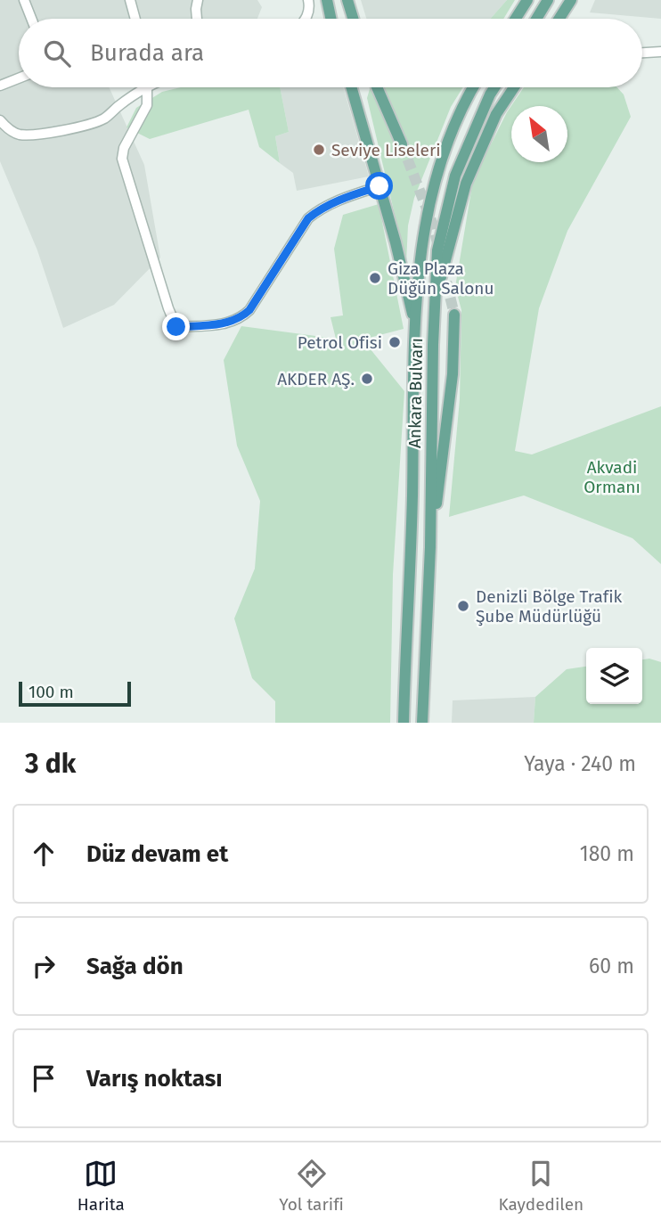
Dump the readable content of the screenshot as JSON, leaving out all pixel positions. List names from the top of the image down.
{
  "streets": {
    "main road": ["Ankara Bulvarı"]
  },
  "parks": ["Akvadi Ormanı"],
  "places": [
    "Seviye Liseleri",
    "Giza Plaza Düğün Salonu",
    "Petrol Ofisi",
    "AKDER AŞ.",
    "Denizli Bölge Trafik Şube Müdürlüğü"
  ],
  "scale_bar": "100 m",
  "north": "top left",
  "page": {
    "search": "Burada ara",
    "scale": "100 m",
    "heading": ["3 dk", "Yaya · 240 m"],
    "list": [
      ["Düz devam et", "180 m"],
      ["Sağa dön", "60 m"],
      "Varış noktası"
    ],
    "nav": ["Harita", "Yol tarifi", "Kaydedilen"]
  }
}
